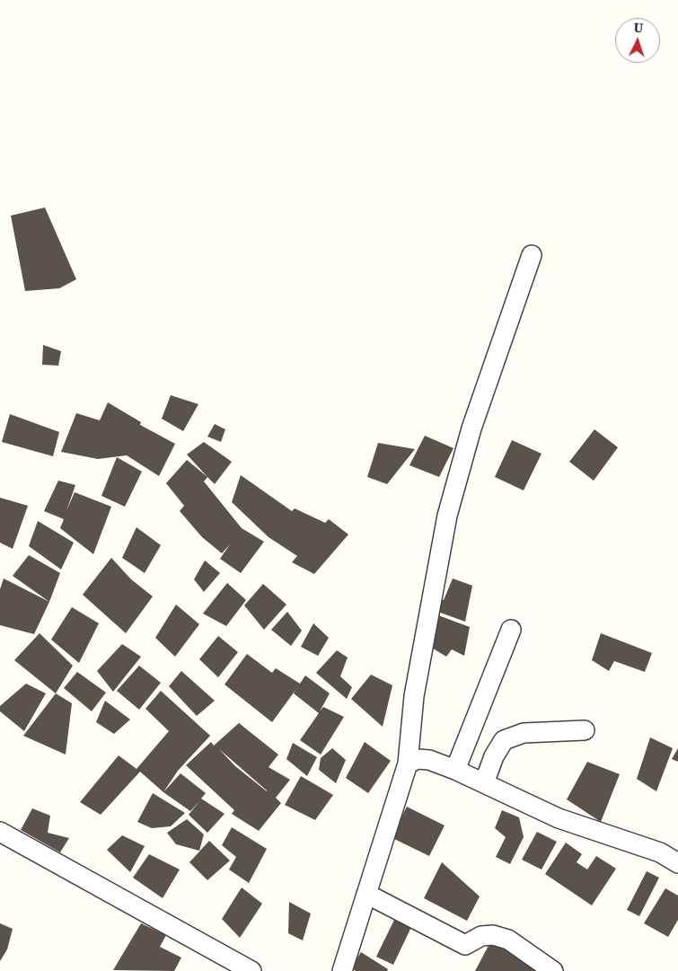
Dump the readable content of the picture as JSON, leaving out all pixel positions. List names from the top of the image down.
{
  "north": "top"
}
